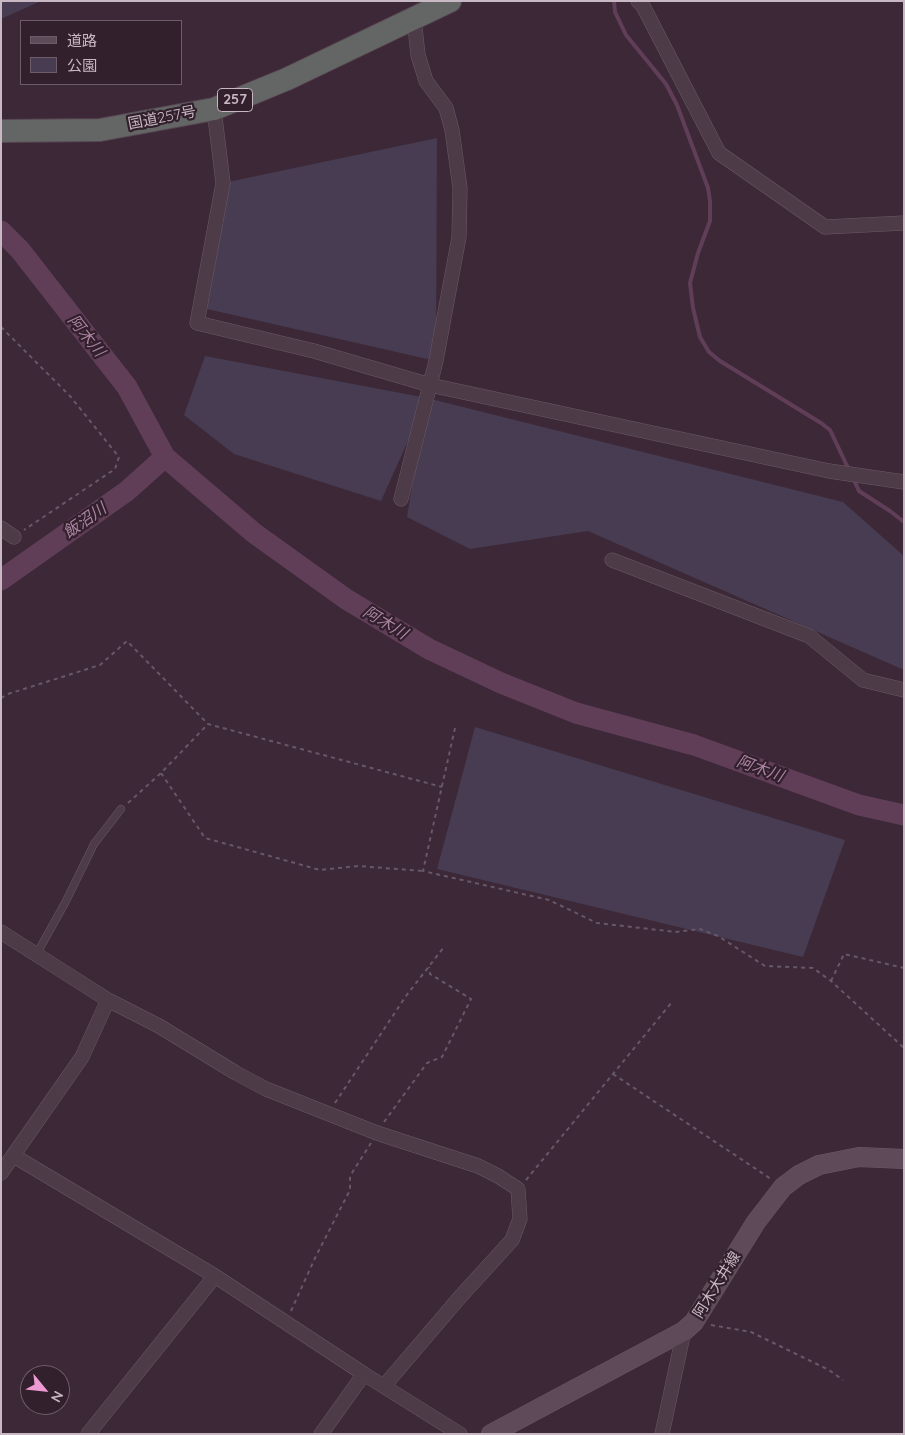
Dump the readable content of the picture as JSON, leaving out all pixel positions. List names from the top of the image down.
{
  "streets": {
    "highway": ["257", "国道257号"],
    "main road": ["阿木大井線"]
  },
  "water": ["阿木川", "飯沼川"],
  "legend": ["道路", "公園"],
  "north": "bottom right"
}
